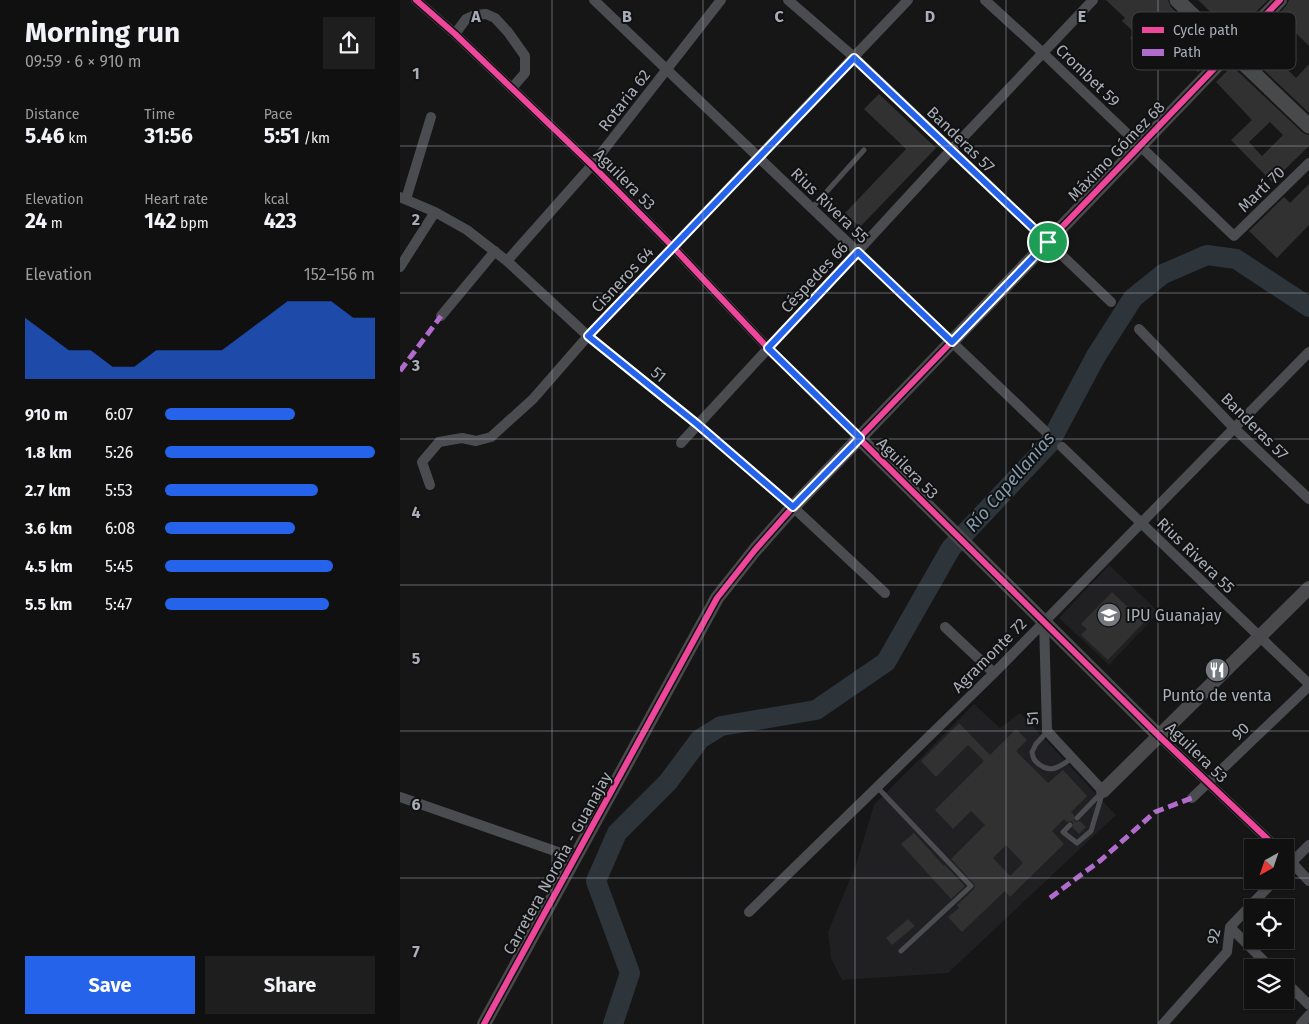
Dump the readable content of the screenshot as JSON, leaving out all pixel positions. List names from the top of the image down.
{
  "streets": {
    "street": [
      "Crombet 59",
      "Rotaria 62",
      "Banderas 57",
      "Máximo Gómez 68",
      "Aguilera 53",
      "Martí 70",
      "Rius Rivera 55",
      "Céspedes 66",
      "Cisneros 64",
      "51",
      "Agramonte 72",
      "90",
      "Carretera Noroña - Guanajay",
      "92"
    ]
  },
  "crossings": [
    ["Crombet 59", "Máximo Gómez 68"],
    ["Crombet 59", "Martí 70"],
    ["Crombet 59", "Céspedes 66"],
    ["Rotaria 62", "Aguilera 53"],
    ["Rotaria 62", "Rius Rivera 55"],
    ["Rotaria 62", "51"],
    ["Banderas 57", "Máximo Gómez 68"],
    ["Banderas 57", "Céspedes 66"],
    ["Banderas 57", "Cisneros 64"],
    ["Banderas 57", "Agramonte 72"],
    ["Máximo Gómez 68", "Aguilera 53"],
    ["Máximo Gómez 68", "Rius Rivera 55"],
    ["Máximo Gómez 68", "51"],
    ["Máximo Gómez 68", "Carretera Noroña - Guanajay"],
    ["Aguilera 53", "Céspedes 66"],
    ["Aguilera 53", "Cisneros 64"],
    ["Aguilera 53", "51"],
    ["Aguilera 53", "Agramonte 72"],
    ["Aguilera 53", "90"],
    ["Rius Rivera 55", "Céspedes 66"],
    ["Rius Rivera 55", "Cisneros 64"],
    ["Rius Rivera 55", "Agramonte 72"],
    ["Rius Rivera 55", "90"],
    ["Céspedes 66", "51"],
    ["Cisneros 64", "51"],
    ["51", "Agramonte 72"]
  ],
  "water": ["Río Capellanías"],
  "places": {
    "school or university": ["IPU Guanajay"],
    "restaurant": ["Punto de venta"]
  },
  "legend": ["Cycle path", "Path"],
  "north": "bottom left",
  "page": {
    "heading": ["Morning run", "09:59 · 6 × 910 m"],
    "stats": [
      ["Distance", "5.46 km"],
      ["Time", "31:56"],
      ["Pace", "5:51 /km"],
      ["Elevation", "24 m"],
      ["Heart rate", "142 bpm"],
      ["kcal", "423"]
    ],
    "chart": ["Elevation", "152–156 m"],
    "list": [
      {
        "name": "910 m",
        "note": "6:07"
      },
      {
        "name": "1.8 km",
        "note": "5:26"
      },
      {
        "name": "2.7 km",
        "note": "5:53"
      },
      {
        "name": "3.6 km",
        "note": "6:08"
      },
      {
        "name": "4.5 km",
        "note": "5:45"
      },
      {
        "name": "5.5 km",
        "note": "5:47"
      }
    ],
    "buttons": ["Save", "Share"]
  },
  "grid": {
    "columns": [
      "A",
      "B",
      "C",
      "D",
      "E"
    ],
    "rows": [
      "1",
      "2",
      "3",
      "4",
      "5",
      "6",
      "7"
    ]
  }
}
